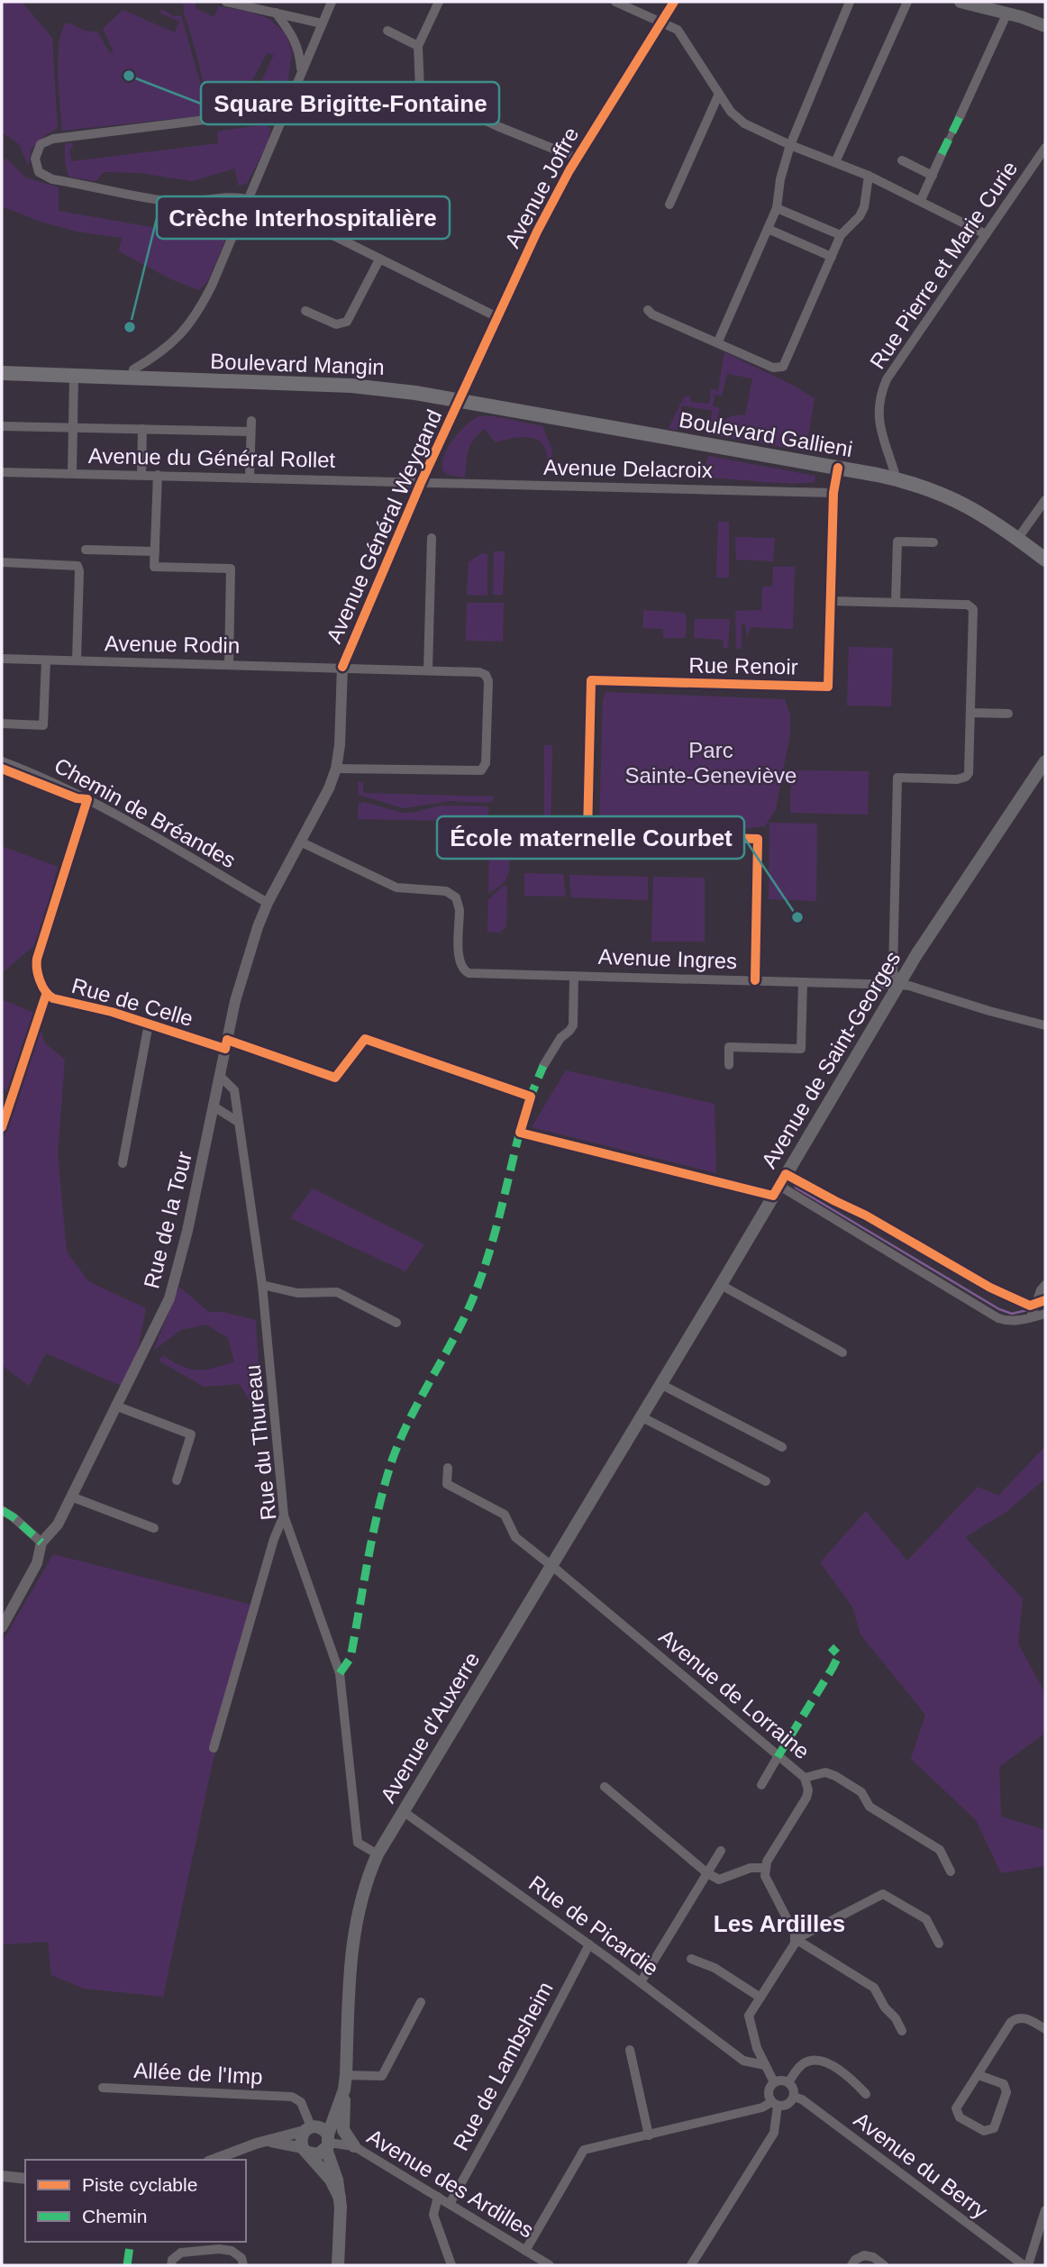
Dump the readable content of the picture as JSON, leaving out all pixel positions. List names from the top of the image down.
{
  "streets": {
    "main road": [
      "Boulevard Mangin",
      "Boulevard Gallieni",
      "Avenue de Saint-Georges",
      "Avenue d'Auxerre"
    ],
    "street": [
      "Avenue Joffre",
      "Rue Pierre et Marie Curie",
      "Avenue du Général Rollet",
      "Avenue Delacroix",
      "Avenue Général Weygand",
      "Avenue Rodin",
      "Rue Renoir",
      "Chemin de Bréandes",
      "Avenue Ingres",
      "Rue de Celle",
      "Rue de la Tour",
      "Rue du Thureau",
      "Avenue de Lorraine",
      "Rue de Picardie",
      "Rue de Lambsheim",
      "Allée de l'Imp",
      "Avenue du Berry",
      "Avenue des Ardilles"
    ]
  },
  "crossings": [
    ["Avenue Joffre", "Boulevard Mangin"],
    ["Avenue Joffre", "Boulevard Gallieni"],
    ["Avenue Joffre", "Avenue Général Weygand"],
    ["Rue Pierre et Marie Curie", "Boulevard Gallieni"],
    ["Boulevard Mangin", "Boulevard Gallieni"],
    ["Boulevard Mangin", "Avenue Général Weygand"],
    ["Boulevard Gallieni", "Avenue Général Weygand"],
    ["Boulevard Gallieni", "Rue Renoir"],
    ["Avenue du Général Rollet", "Avenue Delacroix"],
    ["Avenue du Général Rollet", "Avenue Général Weygand"],
    ["Avenue Delacroix", "Avenue Général Weygand"],
    ["Avenue Delacroix", "Rue Renoir"],
    ["Avenue Général Weygand", "Avenue Rodin"],
    ["Avenue Général Weygand", "Avenue Ingres"],
    ["Avenue Général Weygand", "Rue de la Tour"],
    ["Rue Renoir", "Avenue Ingres"],
    ["Chemin de Bréandes", "Rue de Celle"],
    ["Chemin de Bréandes", "Rue de la Tour"],
    ["Avenue Ingres", "Avenue de Saint-Georges"],
    ["Avenue Ingres", "Rue de la Tour"],
    ["Rue de Celle", "Rue de la Tour"],
    ["Avenue de Saint-Georges", "Avenue d'Auxerre"],
    ["Rue de la Tour", "Rue du Thureau"],
    ["Rue du Thureau", "Avenue d'Auxerre"],
    ["Avenue de Lorraine", "Avenue d'Auxerre"],
    ["Avenue d'Auxerre", "Rue de Picardie"],
    ["Avenue d'Auxerre", "Allée de l'Imp"],
    ["Avenue d'Auxerre", "Avenue des Ardilles"],
    ["Rue de Picardie", "Rue de Lambsheim"],
    ["Rue de Lambsheim", "Avenue des Ardilles"],
    ["Allée de l'Imp", "Avenue des Ardilles"]
  ],
  "districts": ["Les Ardilles"],
  "parks": ["Parc Sainte-Geneviève"],
  "places": ["Square Brigitte-Fontaine", "Crèche Interhospitalière", "École maternelle Courbet"],
  "legend": ["Piste cyclable", "Chemin"]
}
